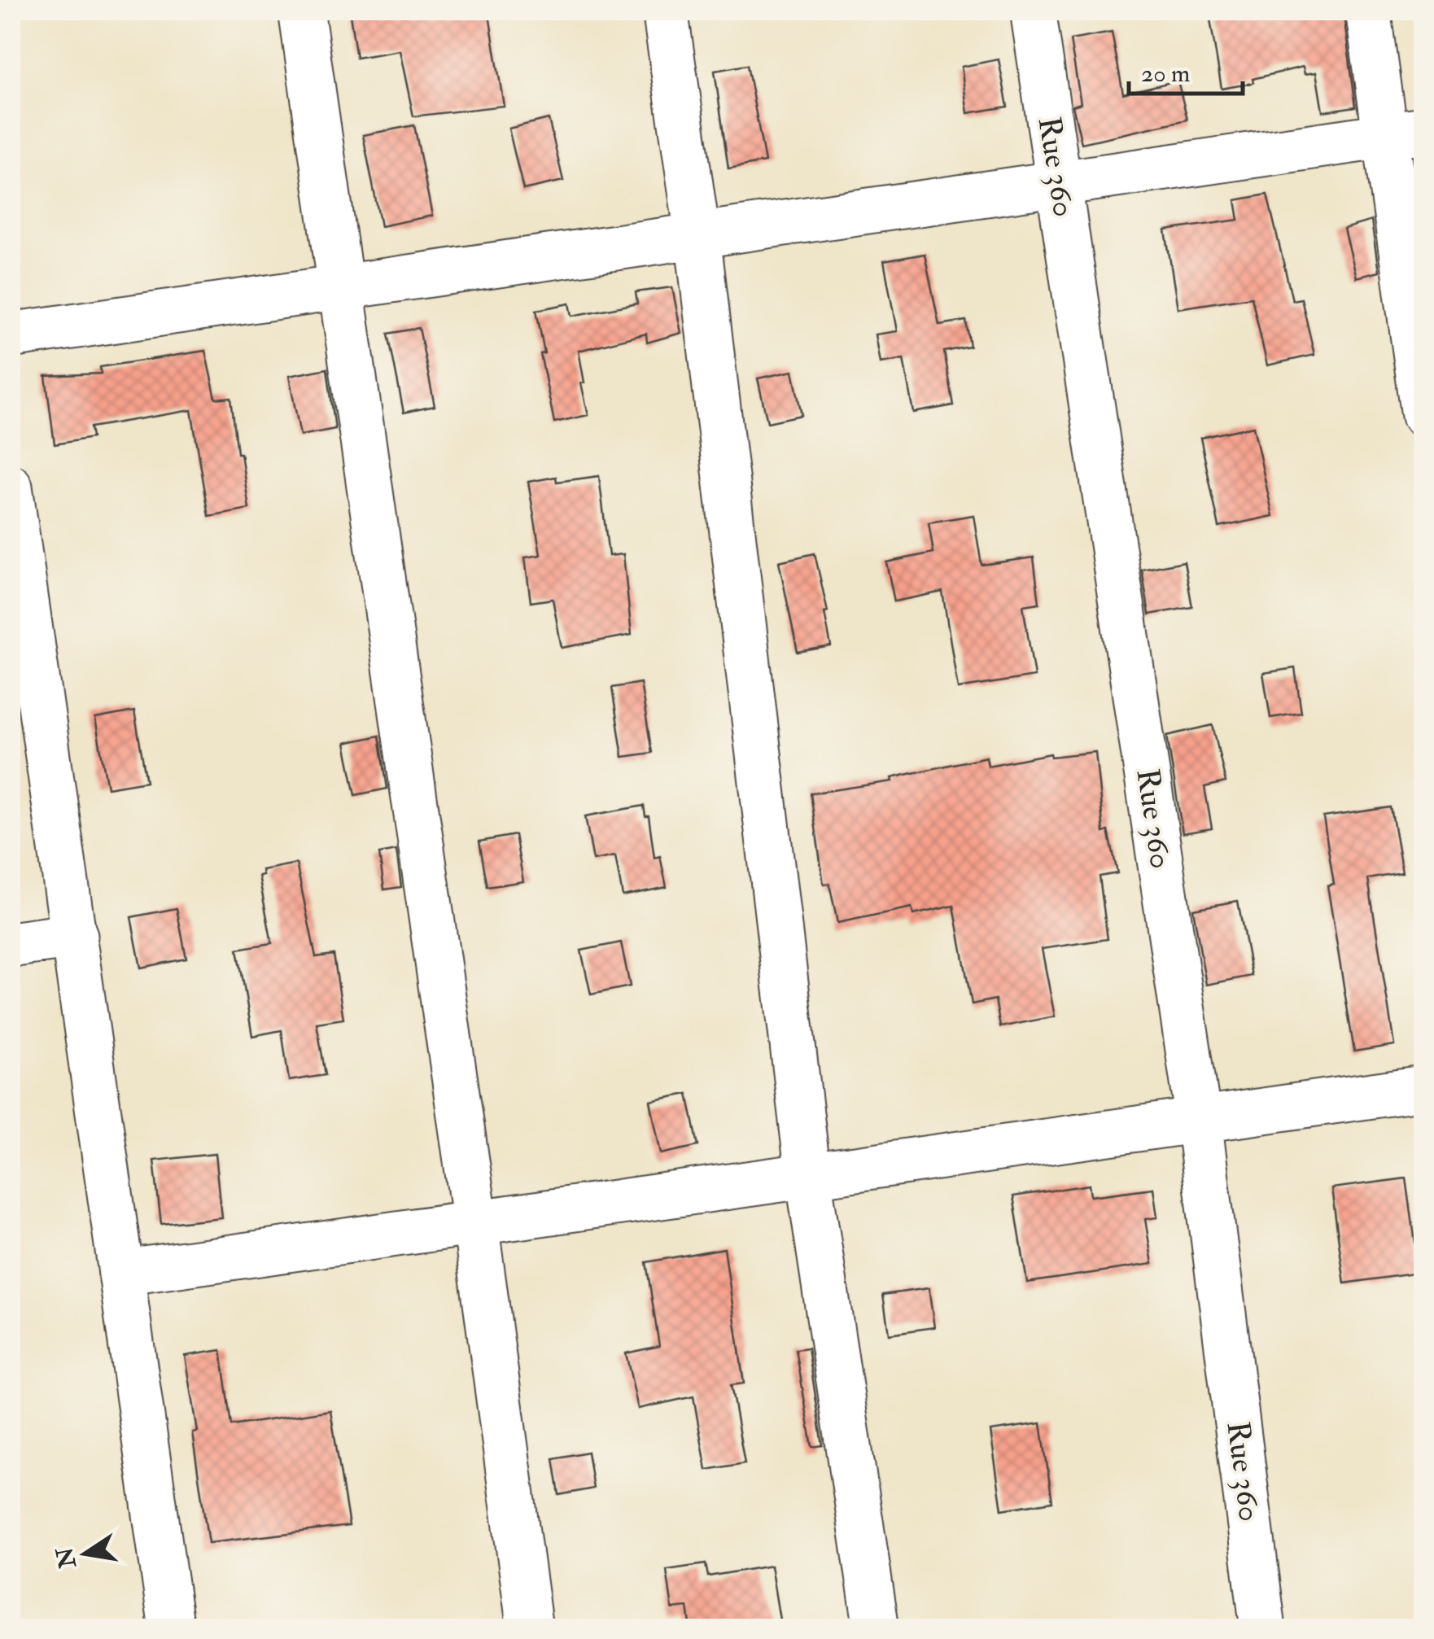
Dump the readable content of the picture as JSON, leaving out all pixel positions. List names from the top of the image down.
{
  "streets": {
    "street": ["Rue 360"]
  },
  "scale_bar": "20 m",
  "north": "left"
}
